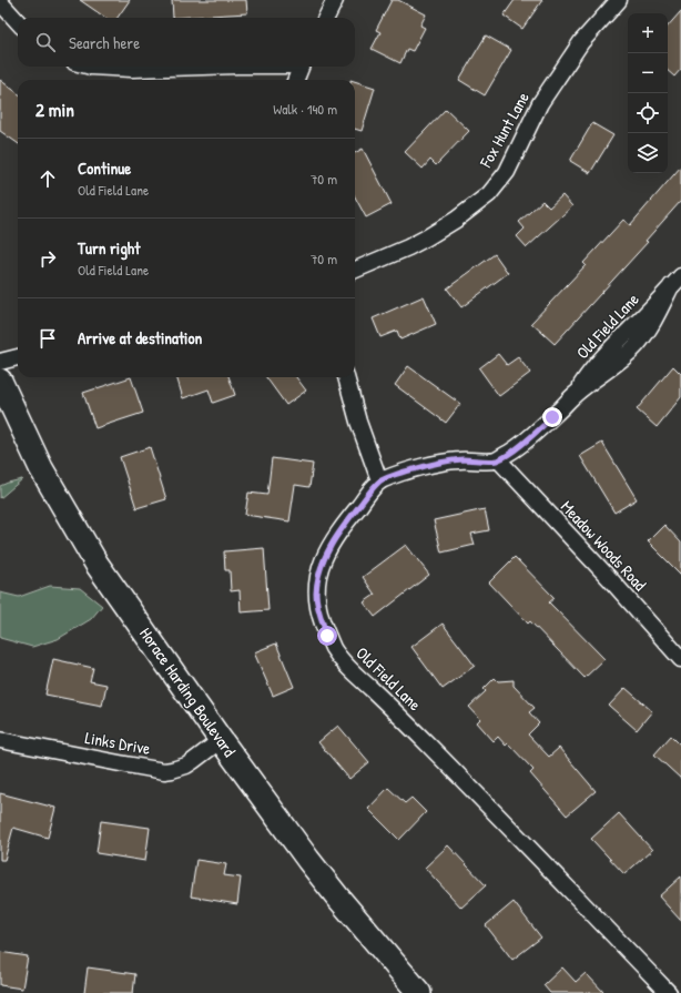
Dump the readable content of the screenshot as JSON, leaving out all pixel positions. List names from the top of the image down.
{
  "streets": {
    "street": [
      "Fox Hunt Lane",
      "Old Field Lane",
      "Meadow Woods Road",
      "Horace Harding Boulevard",
      "Links Drive"
    ]
  },
  "crossings": [
    ["Old Field Lane", "Meadow Woods Road"],
    ["Horace Harding Boulevard", "Links Drive"]
  ],
  "page": {
    "map_buttons": ["+", "−"],
    "search": "Search here",
    "heading": ["2 min", "Walk · 140 m"],
    "list": [
      ["Continue", "Old Field Lane", "70 m"],
      ["Turn right", "Old Field Lane", "70 m"],
      "Arrive at destination"
    ]
  }
}
